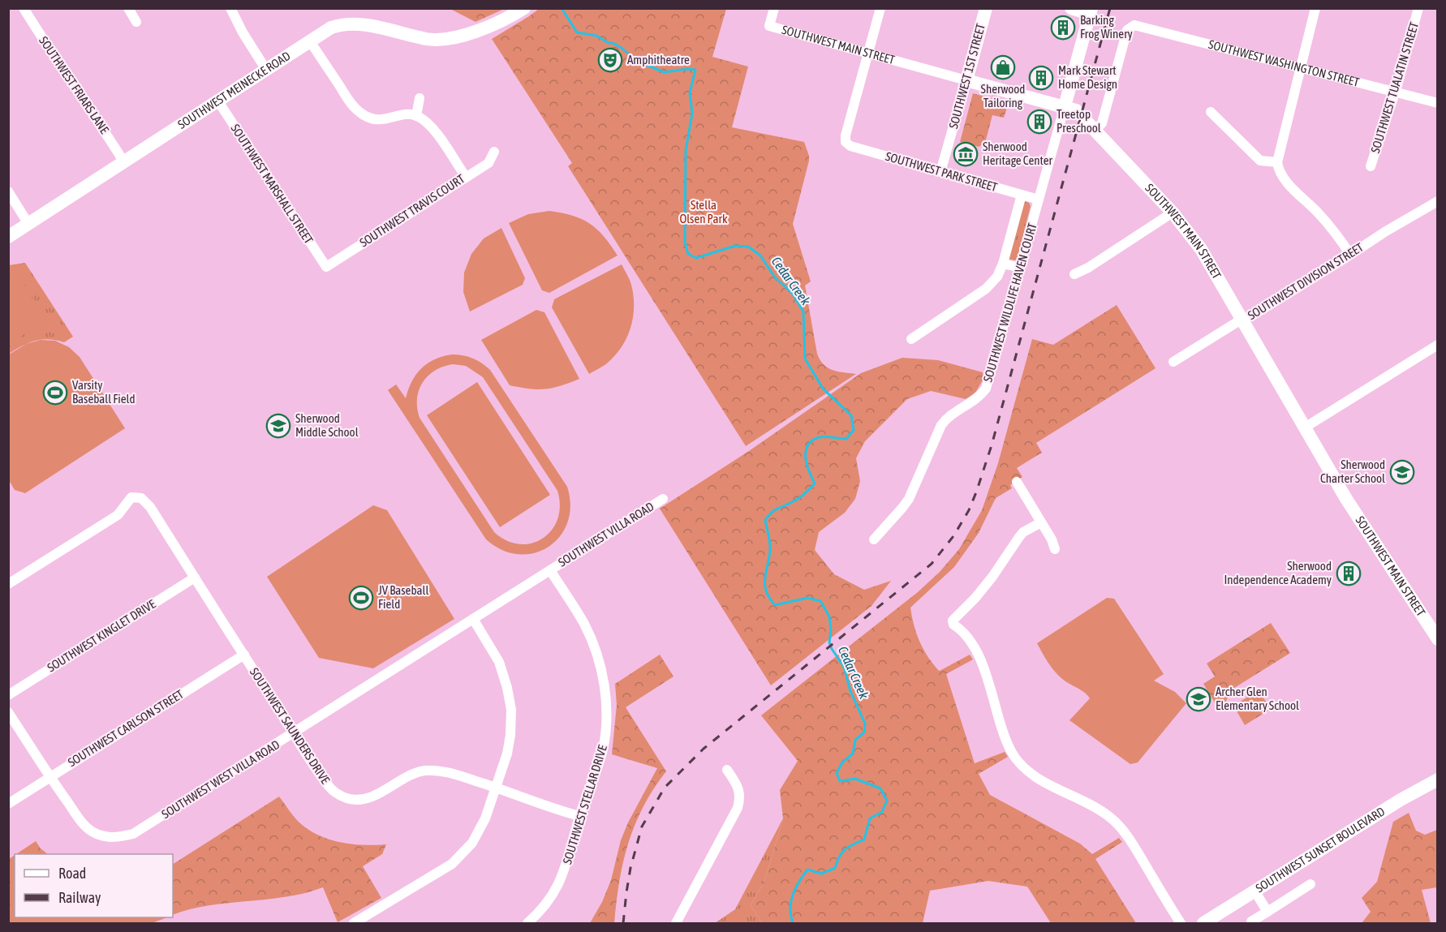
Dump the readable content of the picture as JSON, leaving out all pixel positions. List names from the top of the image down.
{
  "streets": {
    "street": [
      "SOUTHWEST MAIN STREET",
      "SOUTHWEST WASHINGTON STREET",
      "SOUTHWEST 1ST STREET",
      "SOUTHWEST FRIARS LANE",
      "SOUTHWEST TUALATIN STREET",
      "SOUTHWEST MEINECKE ROAD",
      "SOUTHWEST PARK STREET",
      "SOUTHWEST MARSHALL STREET",
      "SOUTHWEST TRAVIS COURT",
      "SOUTHWEST DIVISION STREET",
      "SOUTHWEST WILDLIFE HAVEN COURT",
      "SOUTHWEST VILLA ROAD",
      "SOUTHWEST KINGLET DRIVE",
      "SOUTHWEST SAUNDERS DRIVE",
      "SOUTHWEST CARLSON STREET",
      "SOUTHWEST WEST VILLA ROAD",
      "SOUTHWEST STELLAR DRIVE",
      "SOUTHWEST SUNSET BOULEVARD"
    ]
  },
  "crossings": [
    ["SOUTHWEST MAIN STREET", "SOUTHWEST WASHINGTON STREET"],
    ["SOUTHWEST MAIN STREET", "SOUTHWEST 1ST STREET"],
    ["SOUTHWEST MAIN STREET", "SOUTHWEST PARK STREET"],
    ["SOUTHWEST MAIN STREET", "SOUTHWEST DIVISION STREET"],
    ["SOUTHWEST MAIN STREET", "SOUTHWEST WILDLIFE HAVEN COURT"],
    ["SOUTHWEST WASHINGTON STREET", "SOUTHWEST TUALATIN STREET"],
    ["SOUTHWEST 1ST STREET", "SOUTHWEST PARK STREET"],
    ["SOUTHWEST FRIARS LANE", "SOUTHWEST MEINECKE ROAD"],
    ["SOUTHWEST MEINECKE ROAD", "SOUTHWEST MARSHALL STREET"],
    ["SOUTHWEST PARK STREET", "SOUTHWEST WILDLIFE HAVEN COURT"],
    ["SOUTHWEST MARSHALL STREET", "SOUTHWEST TRAVIS COURT"],
    ["SOUTHWEST VILLA ROAD", "SOUTHWEST WEST VILLA ROAD"],
    ["SOUTHWEST VILLA ROAD", "SOUTHWEST STELLAR DRIVE"],
    ["SOUTHWEST KINGLET DRIVE", "SOUTHWEST SAUNDERS DRIVE"],
    ["SOUTHWEST SAUNDERS DRIVE", "SOUTHWEST CARLSON STREET"],
    ["SOUTHWEST SAUNDERS DRIVE", "SOUTHWEST WEST VILLA ROAD"],
    ["SOUTHWEST SAUNDERS DRIVE", "SOUTHWEST STELLAR DRIVE"],
    ["SOUTHWEST CARLSON STREET", "SOUTHWEST WEST VILLA ROAD"],
    ["SOUTHWEST WEST VILLA ROAD", "SOUTHWEST STELLAR DRIVE"]
  ],
  "water": ["Cedar Creek"],
  "parks": ["Stella Olsen Park"],
  "places": {
    "building": [
      "Barking Frog Winery",
      "Mark Stewart Home Design",
      "Treetop Preschool",
      "Sherwood Independence Academy"
    ],
    "theatre": ["Amphitheatre"],
    "shop": ["Sherwood Tailoring"],
    "museum": ["Sherwood Heritage Center"],
    "sports": ["Varsity Baseball Field", "JV Baseball Field"],
    "school or university": ["Sherwood Middle School", "Sherwood Charter School", "Archer Glen Elementary School"]
  },
  "legend": ["Road", "Railway"]
}
